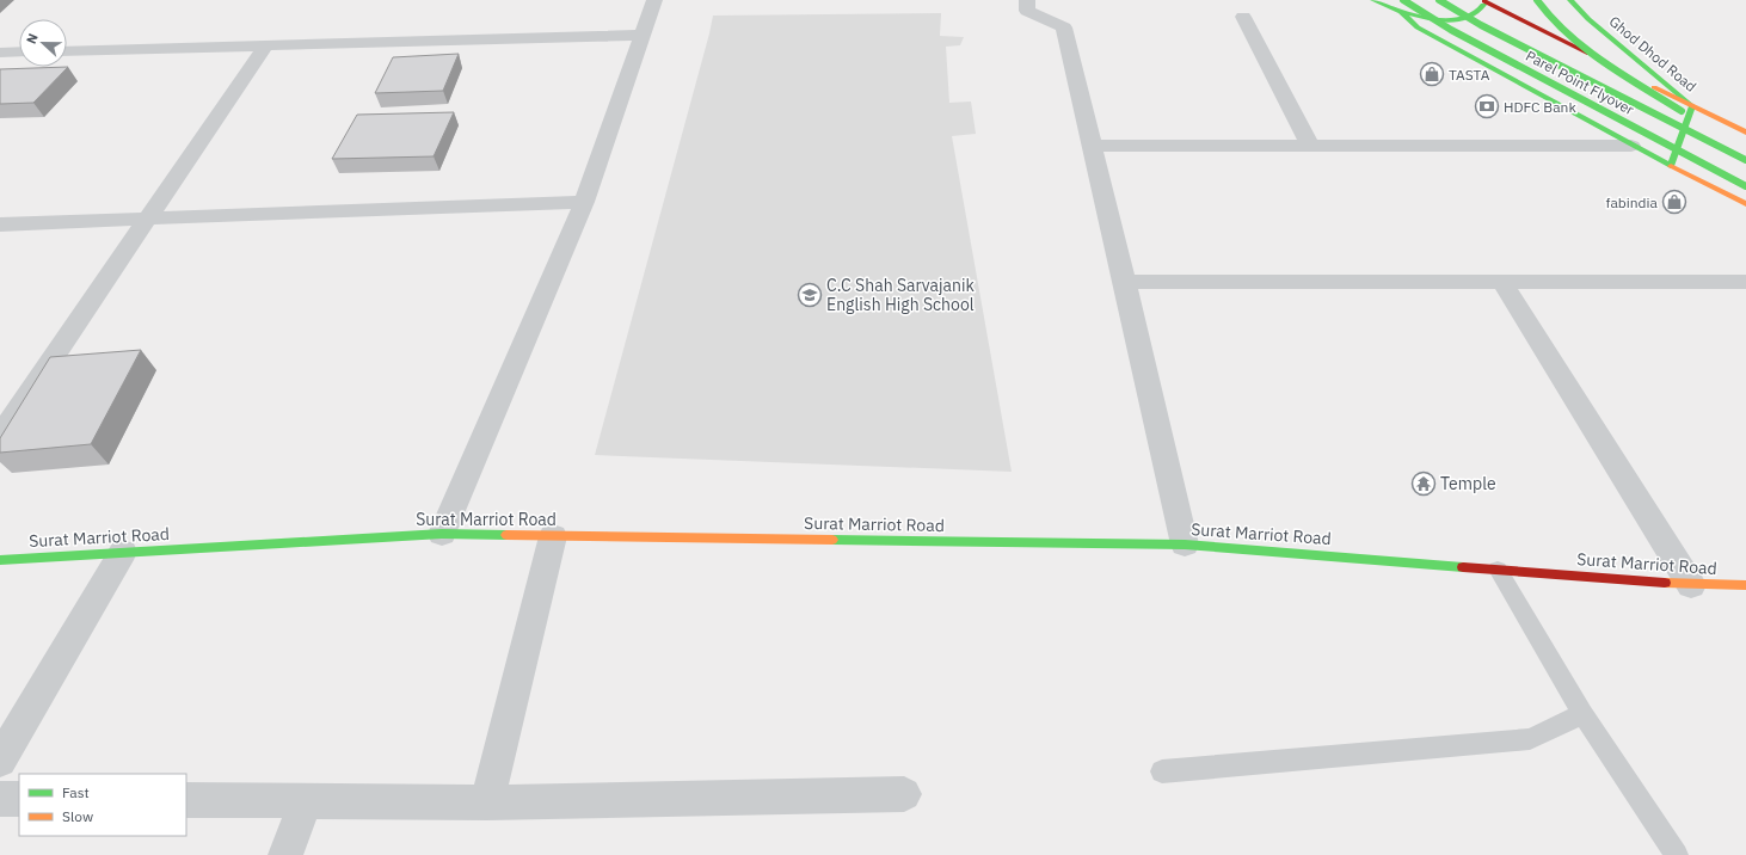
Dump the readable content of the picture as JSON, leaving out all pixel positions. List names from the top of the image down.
{
  "streets": {
    "main road": ["Ghod Dhod Road", "Parel Point Flyover", "Surat Marriot Road"]
  },
  "places": {
    "shop": ["TASTA", "fabindia"],
    "bank": ["HDFC Bank"],
    "school or university": ["C.C Shah Sarvajanik English High School"],
    "temple": ["Temple"]
  },
  "legend": ["Fast", "Slow"],
  "north": "left"
}
